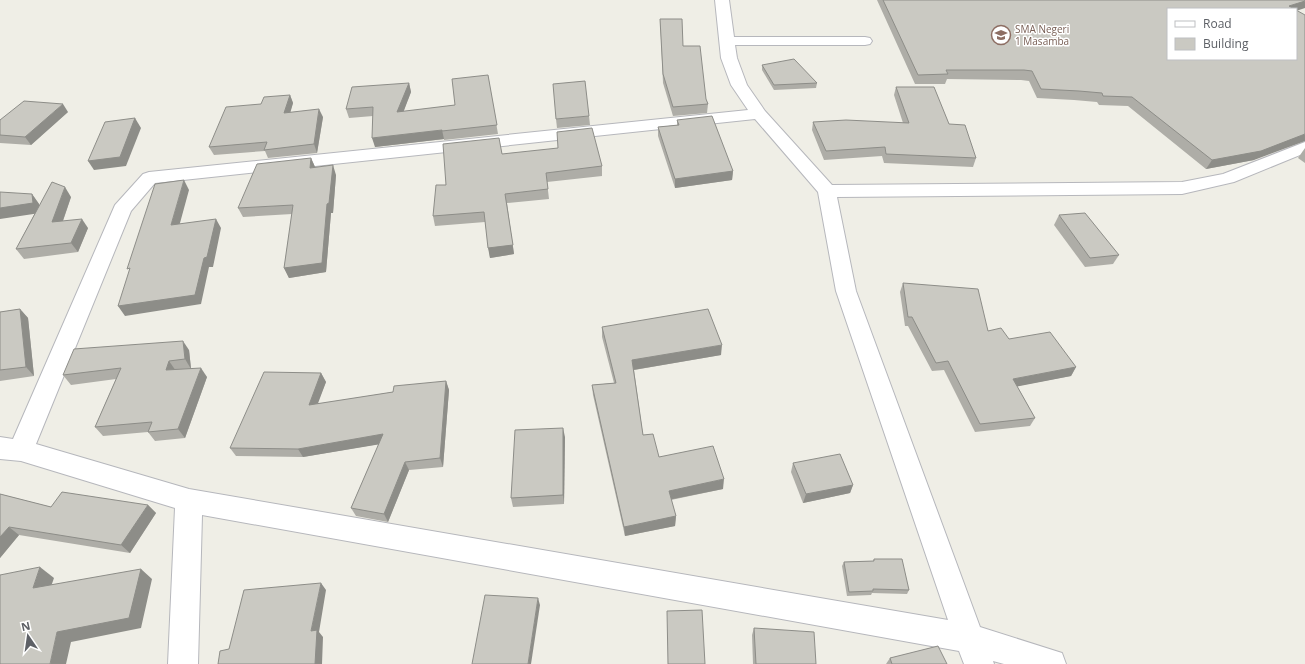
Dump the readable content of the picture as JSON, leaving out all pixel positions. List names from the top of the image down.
{
  "places": {
    "school or university": ["SMA Negeri 1 Masamba"]
  },
  "legend": ["Road", "Building"],
  "north": "top"
}
